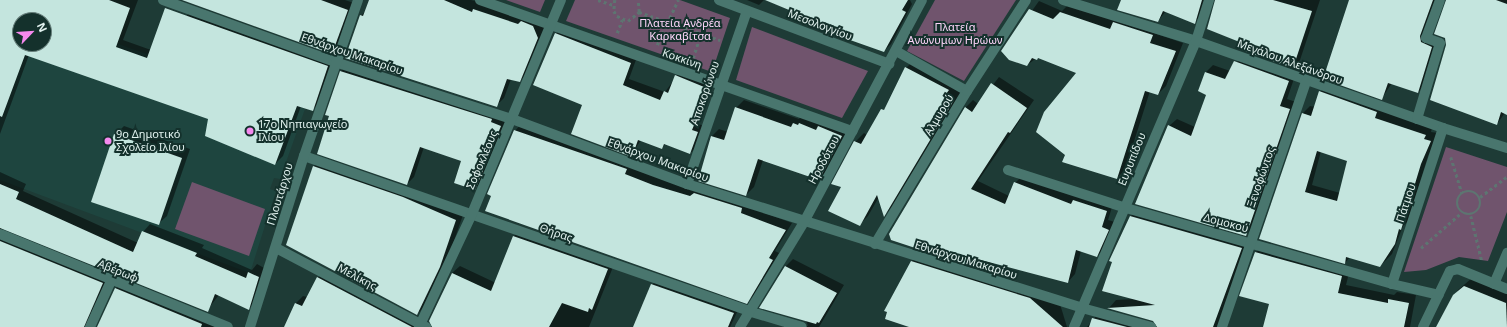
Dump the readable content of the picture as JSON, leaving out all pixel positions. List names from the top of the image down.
{
  "streets": {
    "street": [
      "Μεσολογγίου",
      "Εθνάρχου Μακαρίου",
      "Κοκκίνη",
      "Μεγάλου Αλεξάνδρου",
      "Αποκορώνου",
      "Αλμυρού",
      "Ευρυπίδου",
      "Σοφοκλέους",
      "Ηροδότου",
      "Ξενοφώντος",
      "Πλουτάρχου",
      "Πάτμου",
      "Δομοκού",
      "Θήρας",
      "Αβέρωφ",
      "Μελίκης"
    ]
  },
  "crossings": [
    ["Μεσολογγίου", "Αποκορώνου"],
    ["Μεσολογγίου", "Ηροδότου"],
    ["Εθνάρχου Μακαρίου", "Αποκορώνου"],
    ["Εθνάρχου Μακαρίου", "Αλμυρού"],
    ["Εθνάρχου Μακαρίου", "Ευρυπίδου"],
    ["Εθνάρχου Μακαρίου", "Σοφοκλέους"],
    ["Εθνάρχου Μακαρίου", "Ηροδότου"],
    ["Εθνάρχου Μακαρίου", "Πλουτάρχου"],
    ["Κοκκίνη", "Αποκορώνου"],
    ["Κοκκίνη", "Σοφοκλέους"],
    ["Κοκκίνη", "Ηροδότου"],
    ["Μεγάλου Αλεξάνδρου", "Ευρυπίδου"],
    ["Μεγάλου Αλεξάνδρου", "Ξενοφώντος"],
    ["Μεγάλου Αλεξάνδρου", "Πάτμου"],
    ["Ευρυπίδου", "Δομοκού"],
    ["Σοφοκλέους", "Θήρας"],
    ["Σοφοκλέους", "Μελίκης"],
    ["Ηροδότου", "Θήρας"],
    ["Ξενοφώντος", "Δομοκού"],
    ["Πλουτάρχου", "Θήρας"],
    ["Πλουτάρχου", "Μελίκης"],
    ["Πάτμου", "Δομοκού"]
  ],
  "parks": ["Πλατεία Ανδρέα Καρκαβίτσα", "Πλατεία Ανώνυμων Ηρώων"],
  "places": ["17ο Νηπιαγωγείο Ιλίου", "9ο Δημοτικό Σχολείο Ιλίου"],
  "north": "top right"
}
